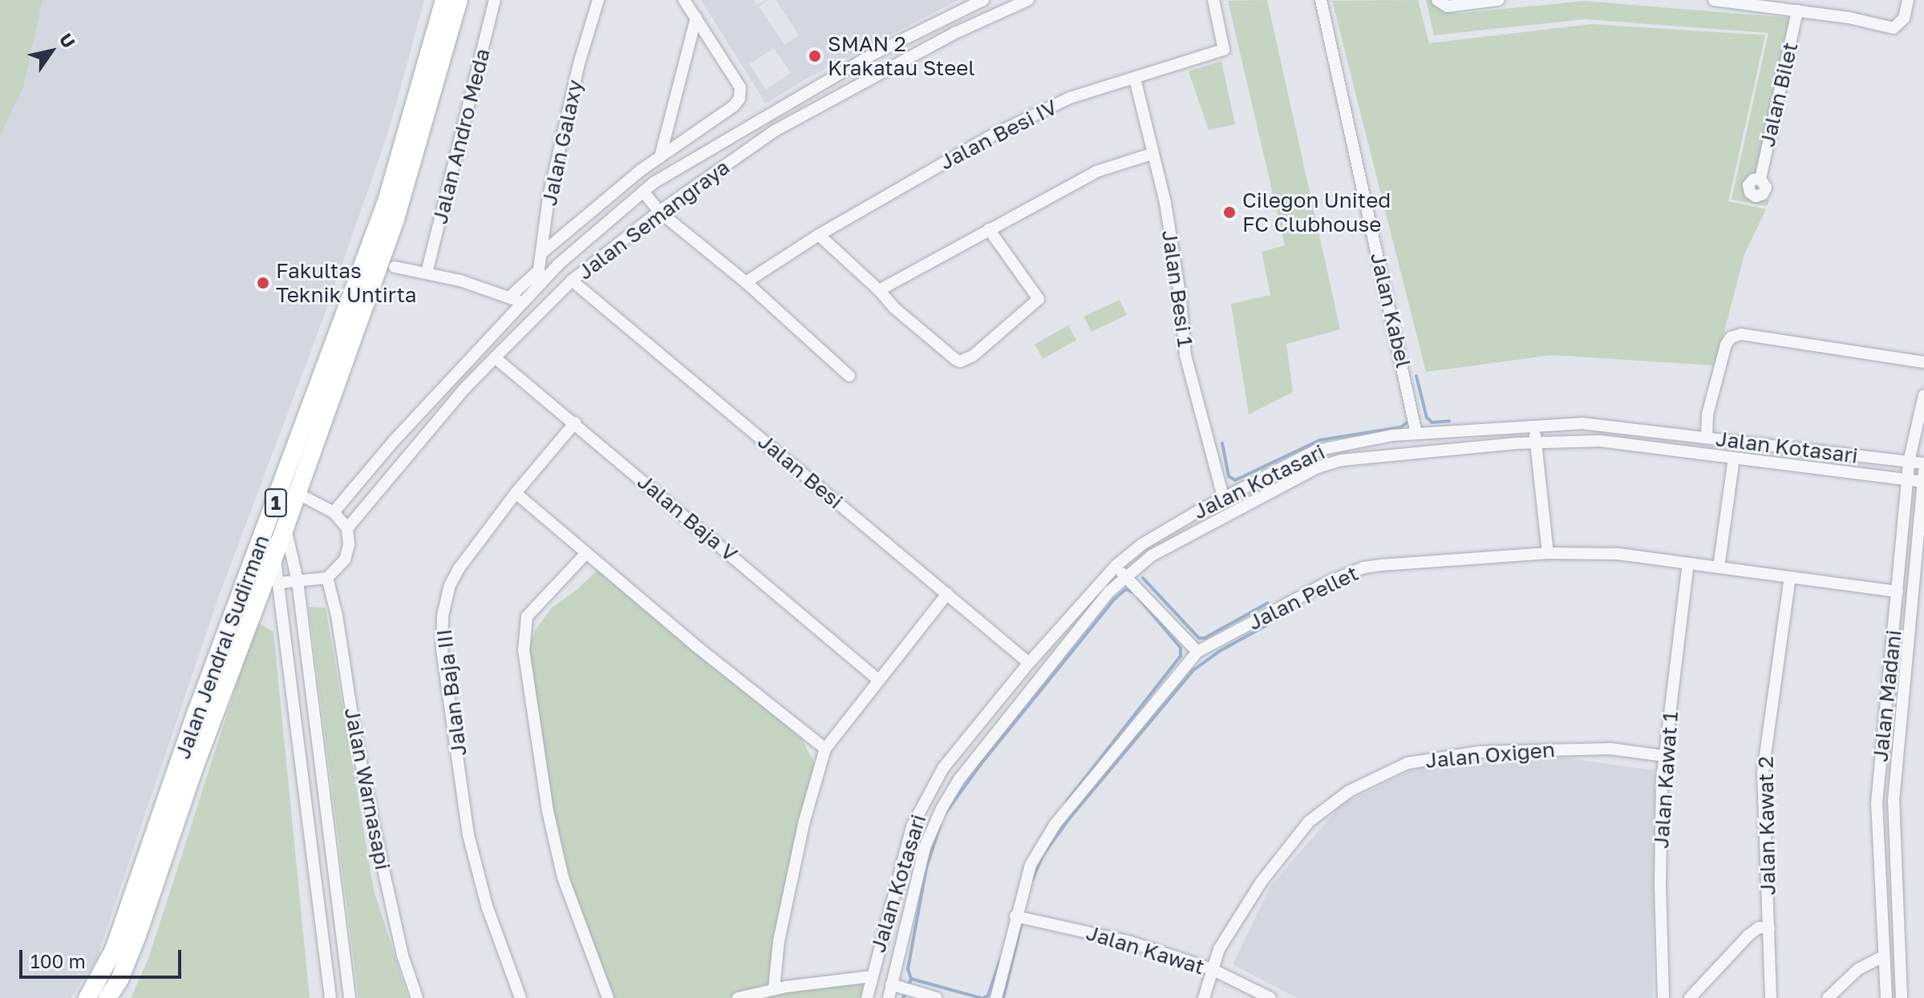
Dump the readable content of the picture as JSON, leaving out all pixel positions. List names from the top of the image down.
{
  "streets": {
    "highway": ["1", "Jalan Jendral Sudirman"],
    "street": [
      "Jalan Bilet",
      "Jalan Besi IV",
      "Jalan Andro Meda",
      "Jalan Galaxy",
      "Jalan Semangraya",
      "Jalan Besi 1",
      "Jalan Kabel",
      "Jalan Kotasari",
      "Jalan Besi",
      "Jalan Baja V",
      "Jalan Pellet",
      "Jalan Baja III",
      "Jalan Madani",
      "Jalan Oxigen",
      "Jalan Kawat 1",
      "Jalan Warnasapi",
      "Jalan Kawat 2",
      "Jalan Kawat"
    ]
  },
  "crossings": [
    ["Jalan Besi IV", "Jalan Besi 1"],
    ["Jalan Galaxy", "Jalan Semangraya"],
    ["Jalan Semangraya", "Jalan Besi"],
    ["Jalan Semangraya", "Jalan Baja V"],
    ["Jalan Besi 1", "Jalan Kotasari"],
    ["Jalan Kabel", "Jalan Kotasari"],
    ["Jalan Kotasari", "Jalan Besi"],
    ["Jalan Kotasari", "Jalan Madani"],
    ["1", "Jalan Jendral Sudirman"],
    ["Jalan Baja V", "Jalan Baja III"],
    ["Jalan Pellet", "Jalan Madani"],
    ["Jalan Pellet", "Jalan Kawat 1"],
    ["Jalan Pellet", "Jalan Kawat 2"],
    ["Jalan Pellet", "Jalan Kawat"],
    ["Jalan Oxigen", "Jalan Kawat 1"],
    ["Jalan Oxigen", "Jalan Kawat"]
  ],
  "places": ["SMAN 2 Krakatau Steel", "Cilegon United FC Clubhouse", "Fakultas Teknik Untirta"],
  "scale_bar": "100 m",
  "north": "top right"
}
